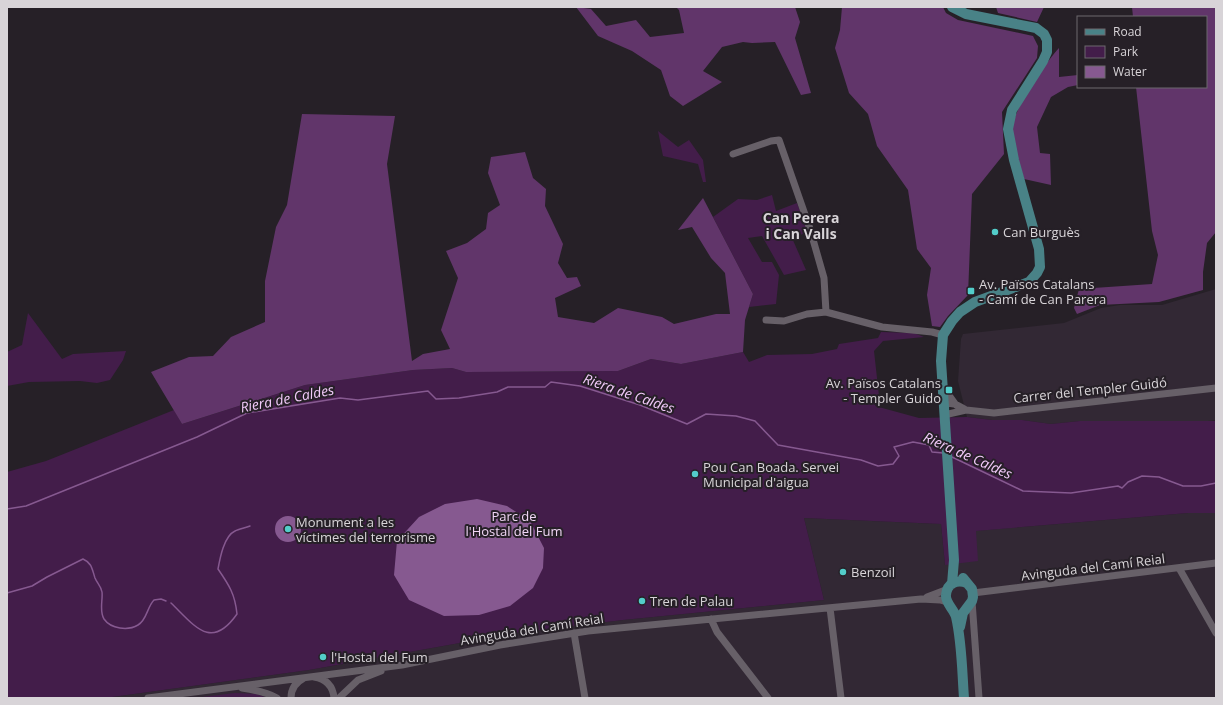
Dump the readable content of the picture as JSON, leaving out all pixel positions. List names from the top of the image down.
{
  "streets": {
    "street": ["Carrer del Templer Guidó", "Avinguda del Camí Reial"]
  },
  "districts": ["Can Perera i Can Valls"],
  "water": ["Riera de Caldes"],
  "parks": ["Parc de l'Hostal del Fum"],
  "places": {
    "other": [
      "Can Burguès",
      "Pou Can Boada. Servei Municipal d'aigua",
      "Monument a les víctimes del terrorisme",
      "Benzoil",
      "Tren de Palau",
      "l'Hostal del Fum"
    ],
    "transit": ["Av. Països Catalans - Camí de Can Parera", "Av. Països Catalans - Templer Guido"]
  },
  "legend": ["Road", "Park", "Water"]
}
